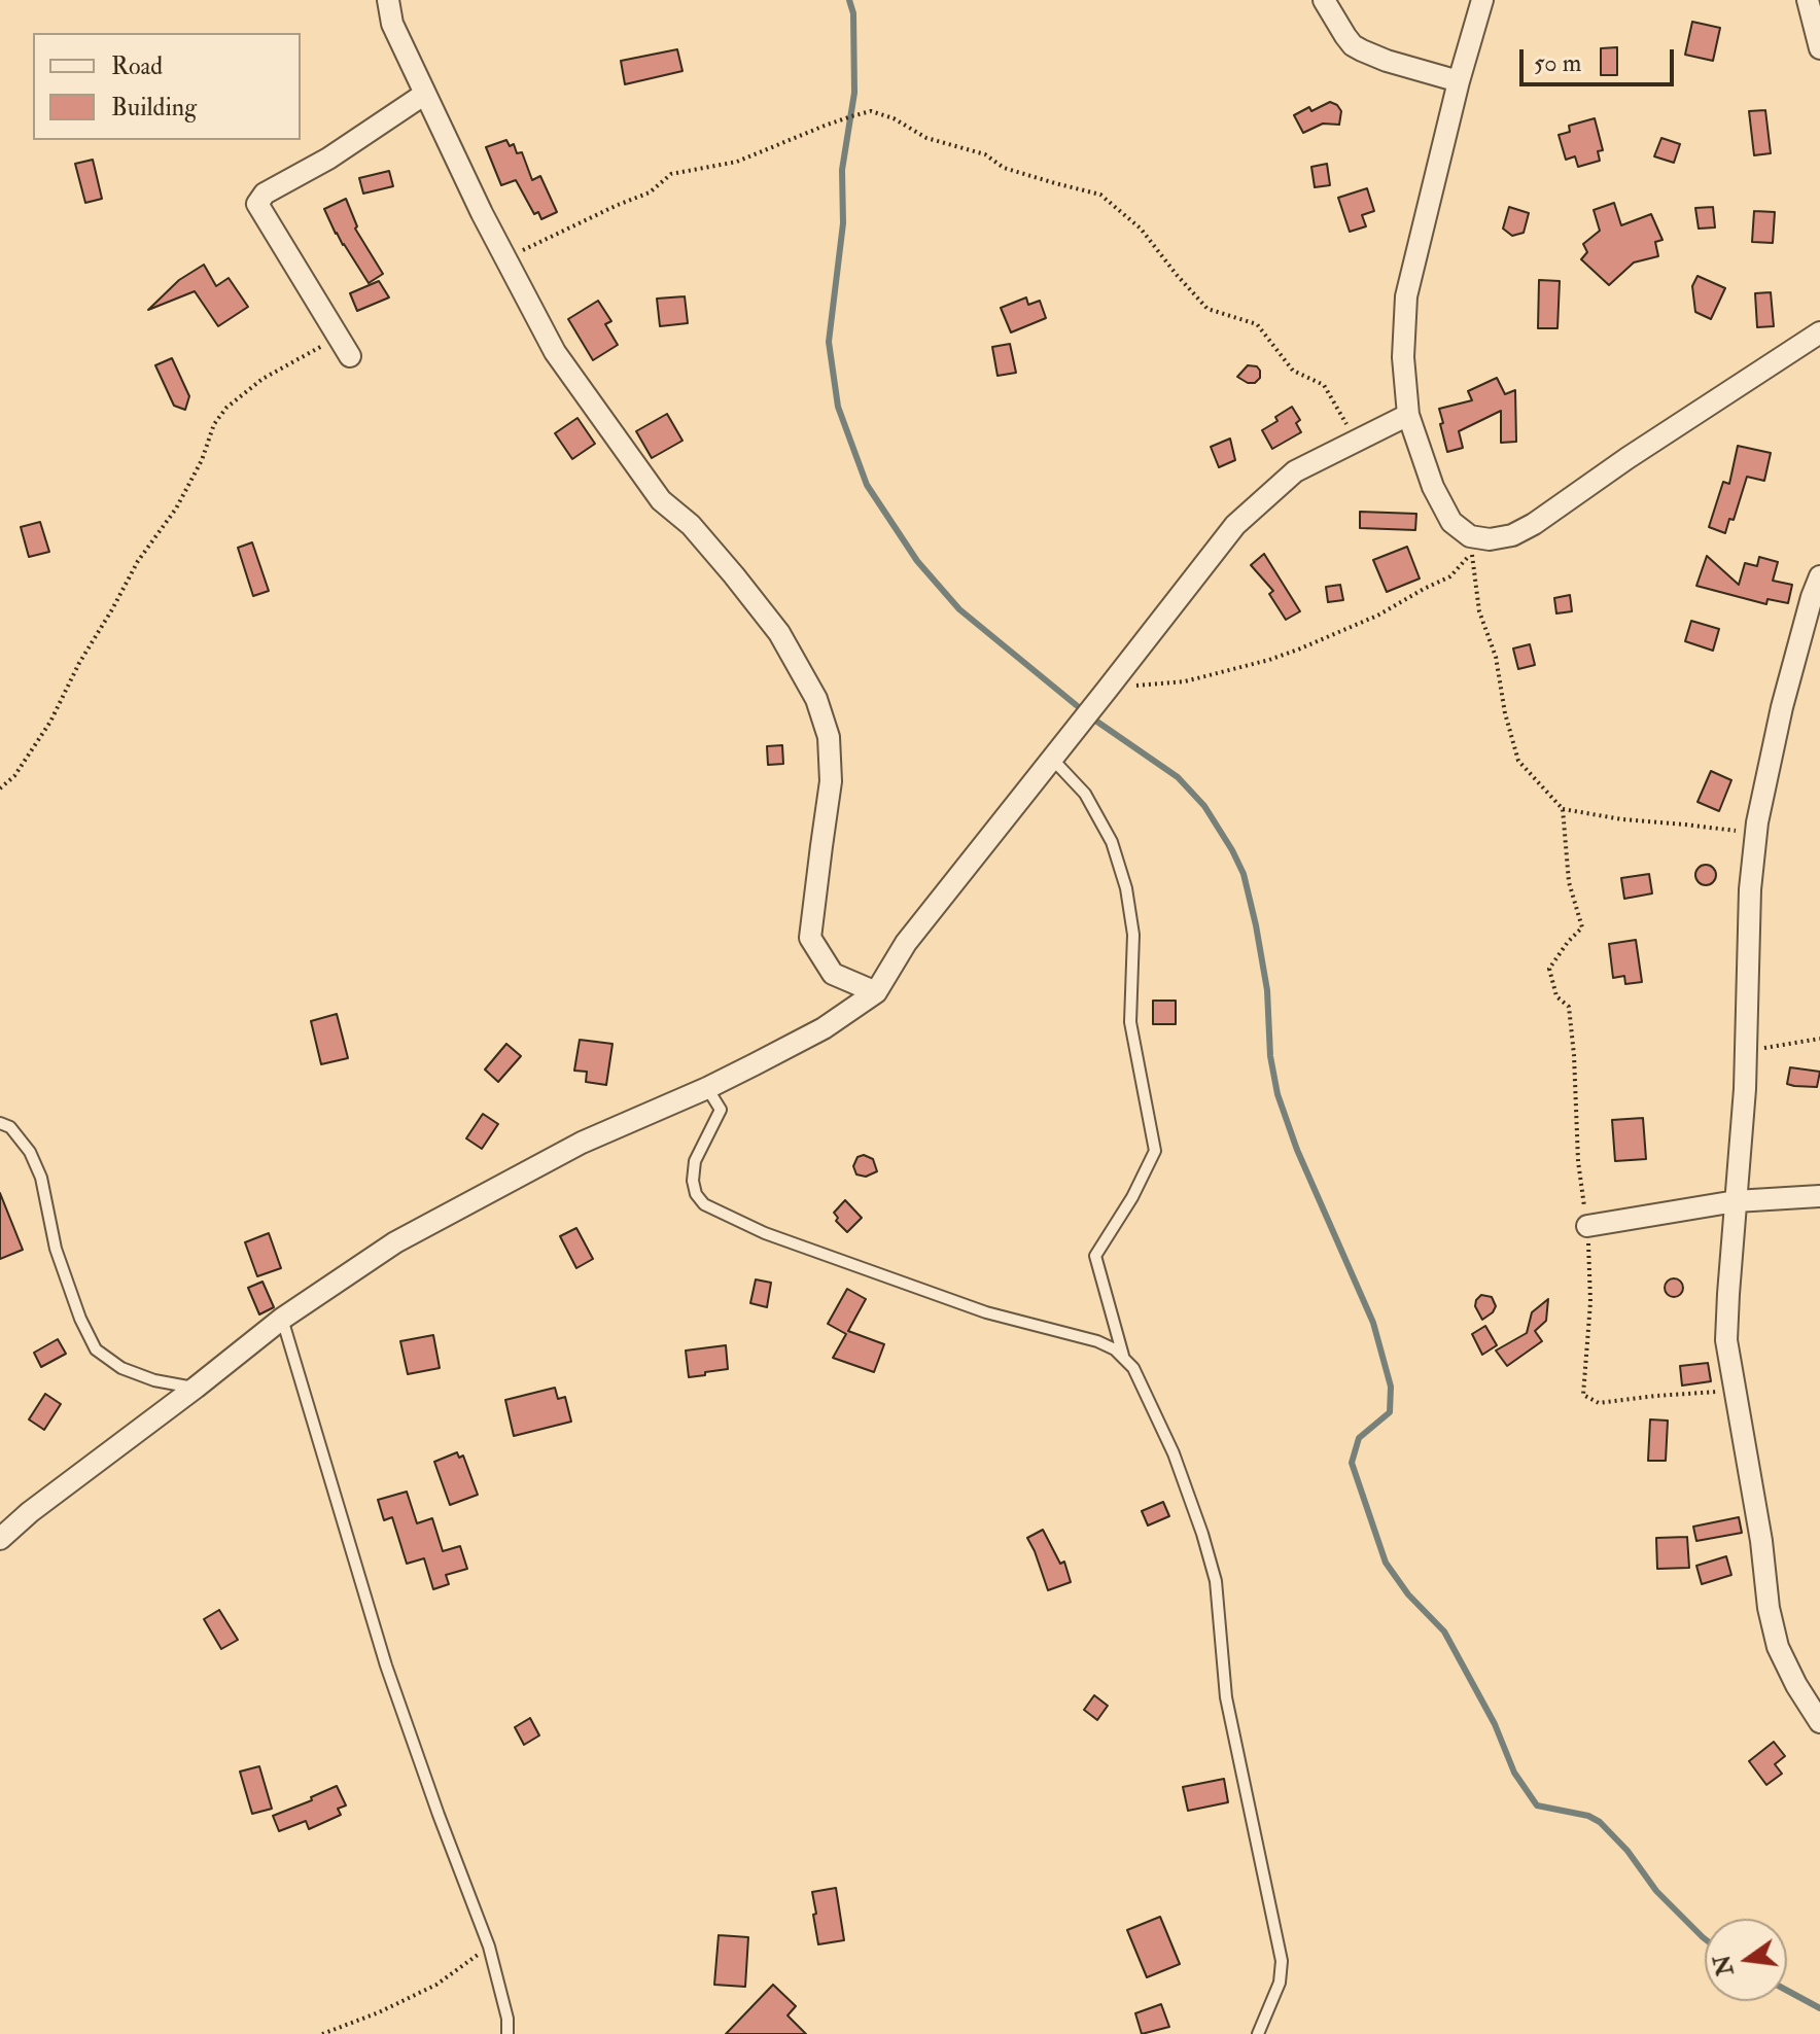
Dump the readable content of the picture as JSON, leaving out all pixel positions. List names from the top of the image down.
{
  "legend": ["Road", "Building"],
  "scale_bar": "50 m",
  "north": "left"
}
